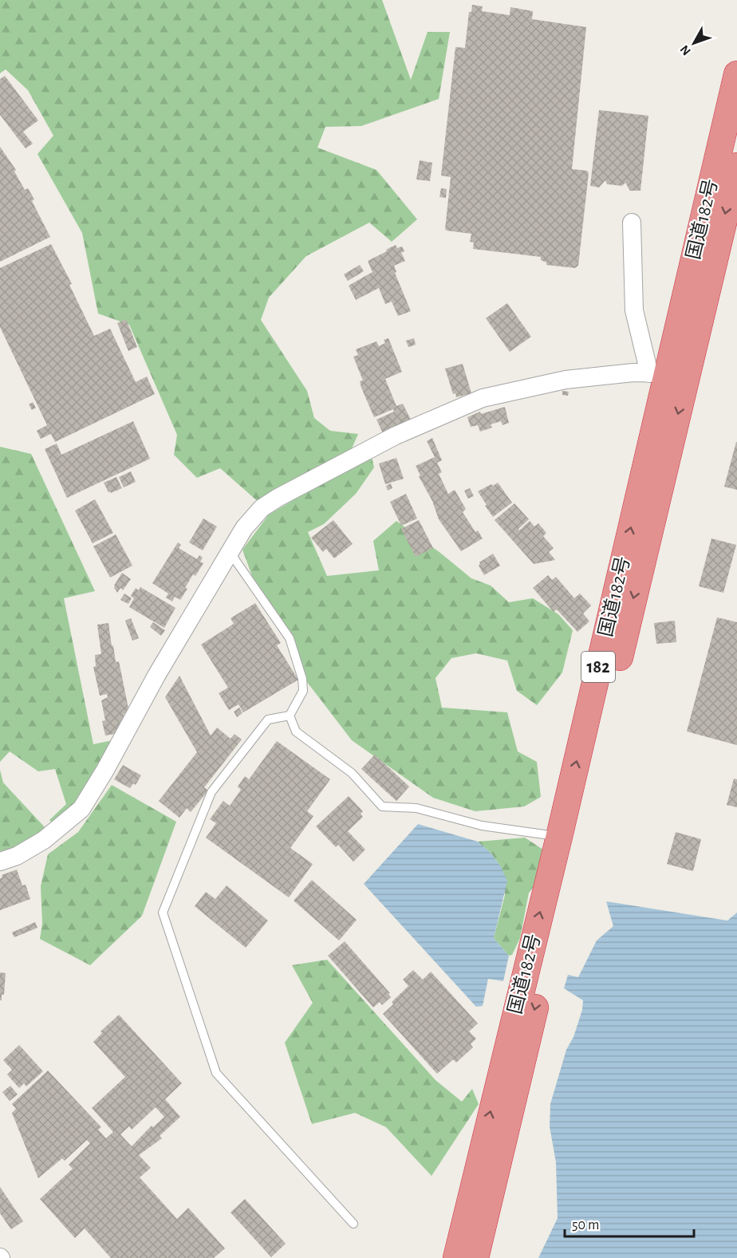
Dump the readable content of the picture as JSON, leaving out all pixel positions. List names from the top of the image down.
{
  "streets": {
    "highway": ["国道182号", "182"]
  },
  "scale_bar": "50 m",
  "north": "bottom left"
}
